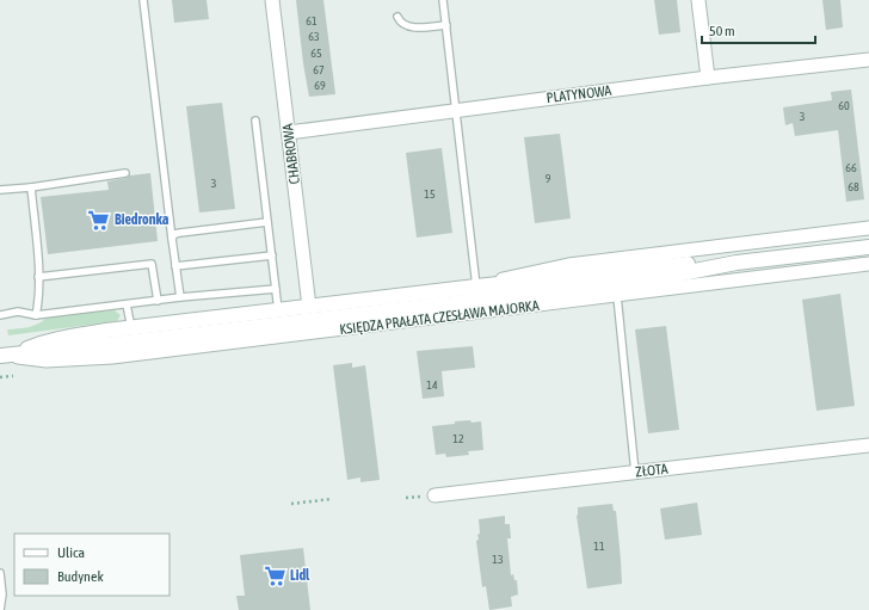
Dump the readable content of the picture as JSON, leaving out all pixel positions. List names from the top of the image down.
{
  "streets": {
    "street": [
      "PLATYNOWA",
      "CHABROWA",
      "KSIĘDZA PRAŁATA CZESŁAWA MAJORKA",
      "ZŁOTA"
    ]
  },
  "crossings": [
    ["PLATYNOWA", "CHABROWA"],
    ["CHABROWA", "KSIĘDZA PRAŁATA CZESŁAWA MAJORKA"]
  ],
  "places": {
    "supermarket": ["Biedronka", "Lidl"]
  },
  "house_numbers": [
    "61",
    "63",
    "65",
    "67",
    "69",
    "60",
    "3",
    "66",
    "9",
    "3",
    "68",
    "15",
    "14",
    "12",
    "11",
    "13"
  ],
  "legend": ["Ulica", "Budynek"],
  "scale_bar": "50 m"
}
